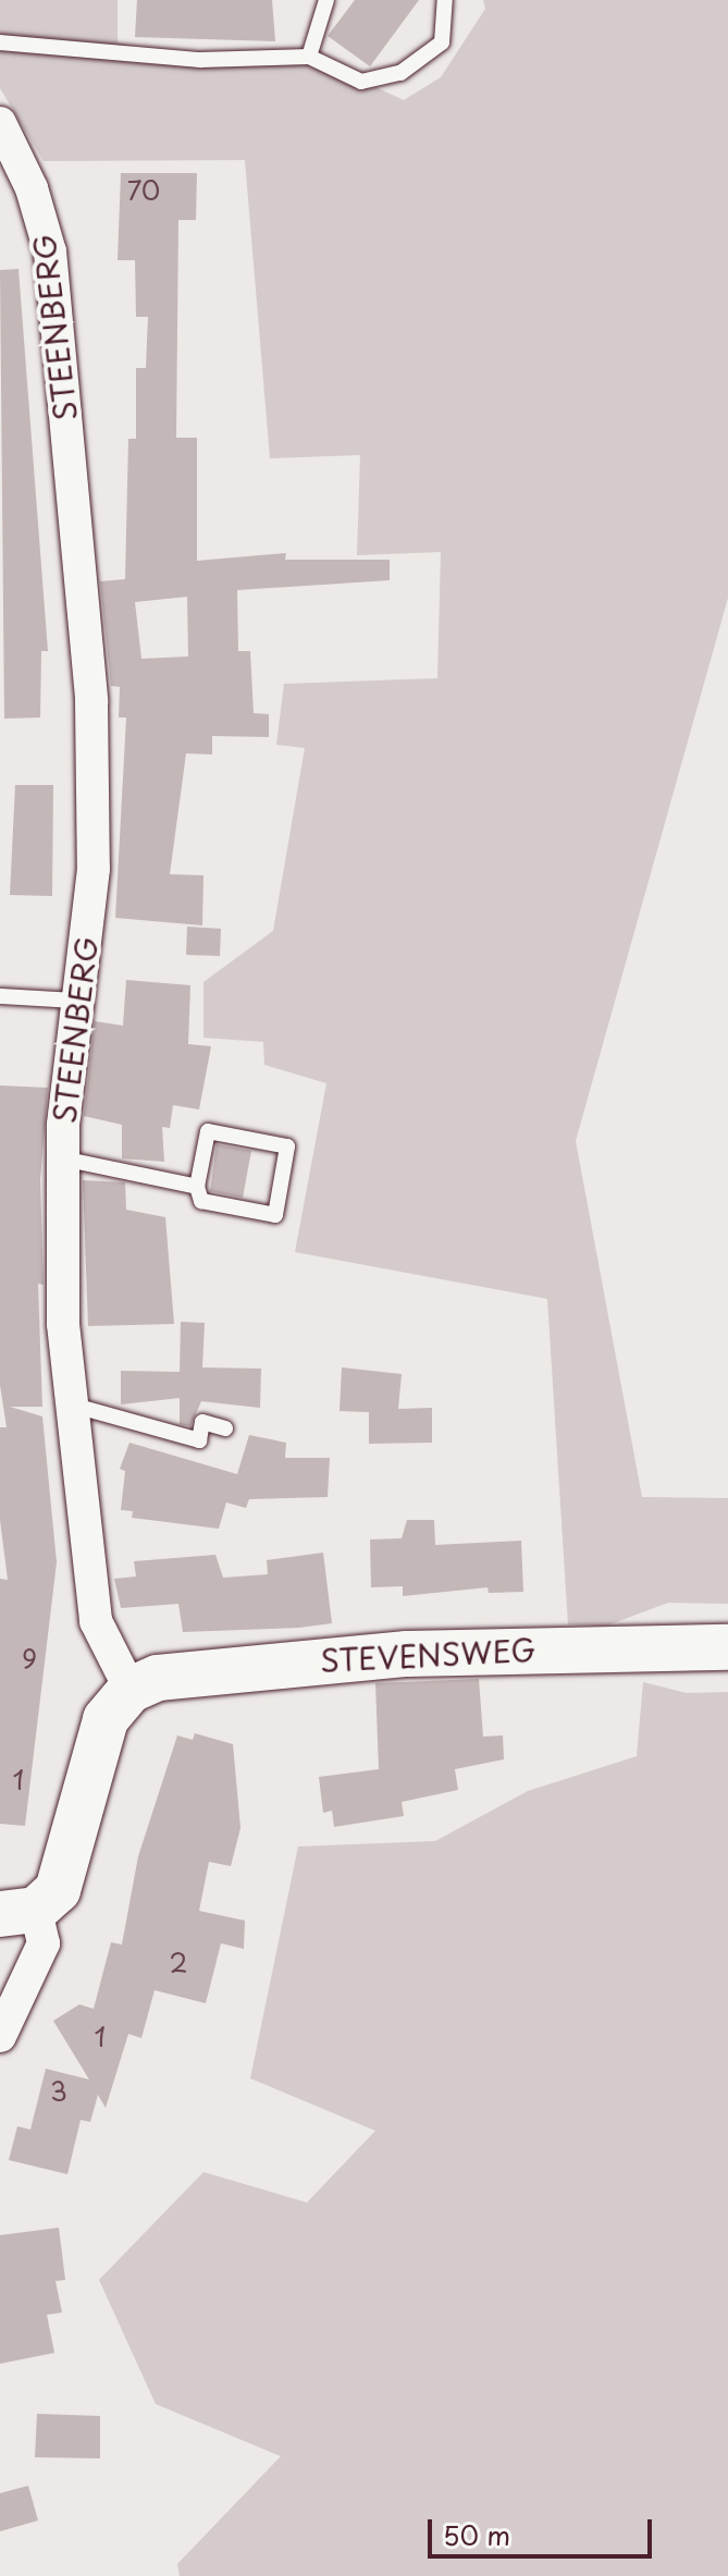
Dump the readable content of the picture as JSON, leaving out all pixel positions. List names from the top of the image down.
{
  "streets": {
    "street": ["STEENBERG", "STEVENSWEG"]
  },
  "crossings": [
    ["STEENBERG", "STEVENSWEG"]
  ],
  "house_numbers": [
    "70",
    "9",
    "1",
    "2",
    "1",
    "3"
  ],
  "scale_bar": "50 m"
}
